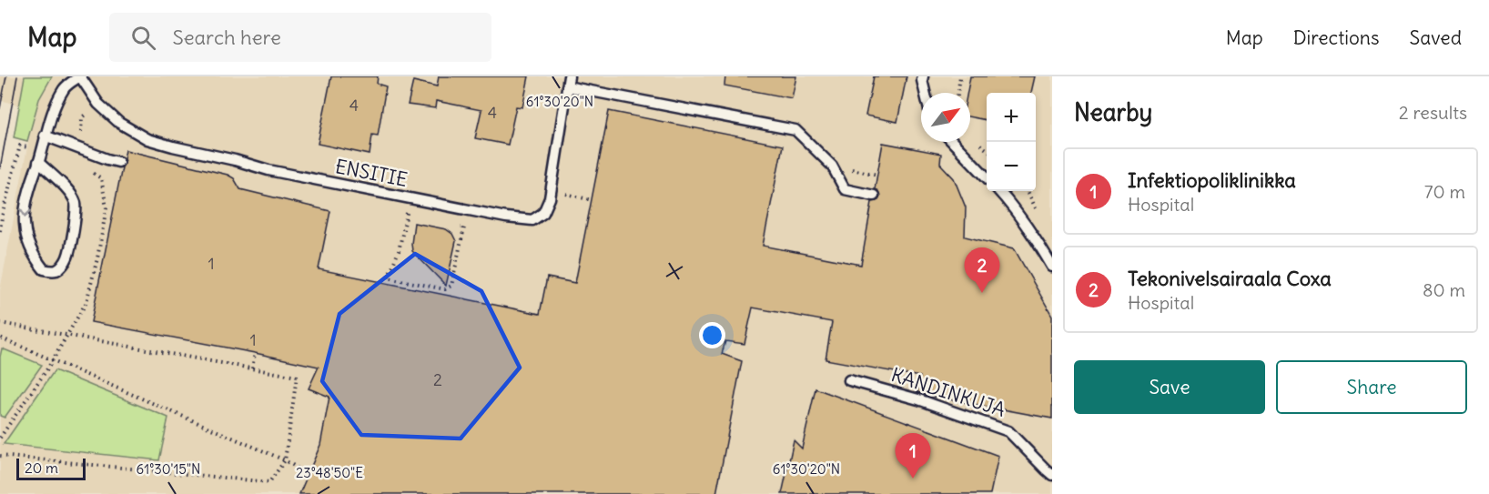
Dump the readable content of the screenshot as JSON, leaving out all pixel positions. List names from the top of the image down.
{
  "streets": {
    "lane": ["ENSITIE", "KANDINKUJA"]
  },
  "house_numbers": [
    "4",
    "4",
    "1",
    "1",
    "2"
  ],
  "scale_bar": "20 m",
  "north": "top right",
  "page": {
    "header": "Map",
    "search": "Search here",
    "nav": ["Map", "Directions", "Saved"],
    "heading": ["Nearby", "2 results"],
    "map_buttons": ["+", "−"],
    "list": [
      {
        "mark": "1",
        "name": "Infektiopoliklinikka",
        "note": "Hospital",
        "value": "70 m"
      },
      {
        "mark": "2",
        "name": "Tekonivelsairaala Coxa",
        "note": "Hospital",
        "value": "80 m"
      }
    ],
    "pins": ["2", "1"],
    "buttons": ["Save", "Share"],
    "scale": "20 m"
  },
  "coordinates": ["61°30'20\"N", "61°30'15\"N", "23°48'50\"E"]
}
